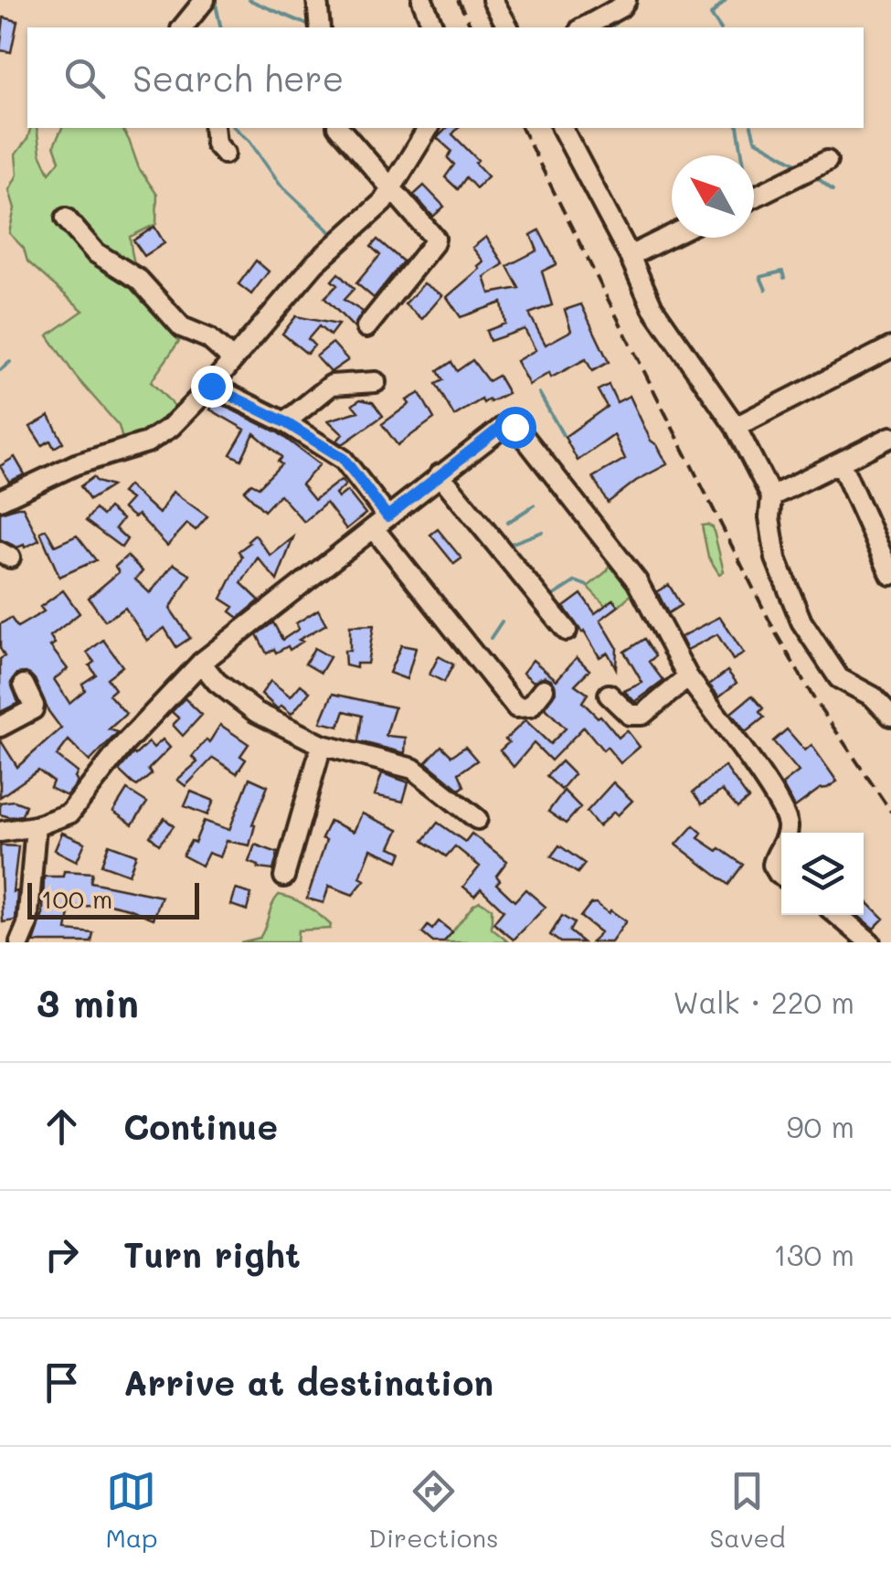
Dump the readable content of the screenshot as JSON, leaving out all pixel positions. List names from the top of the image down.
{
  "scale_bar": "100 m",
  "north": "top left",
  "page": {
    "search": "Search here",
    "scale": "100 m",
    "heading": ["3 min", "Walk · 220 m"],
    "list": [
      ["Continue", "90 m"],
      ["Turn right", "130 m"],
      "Arrive at destination"
    ],
    "nav": ["Map", "Directions", "Saved"]
  }
}
